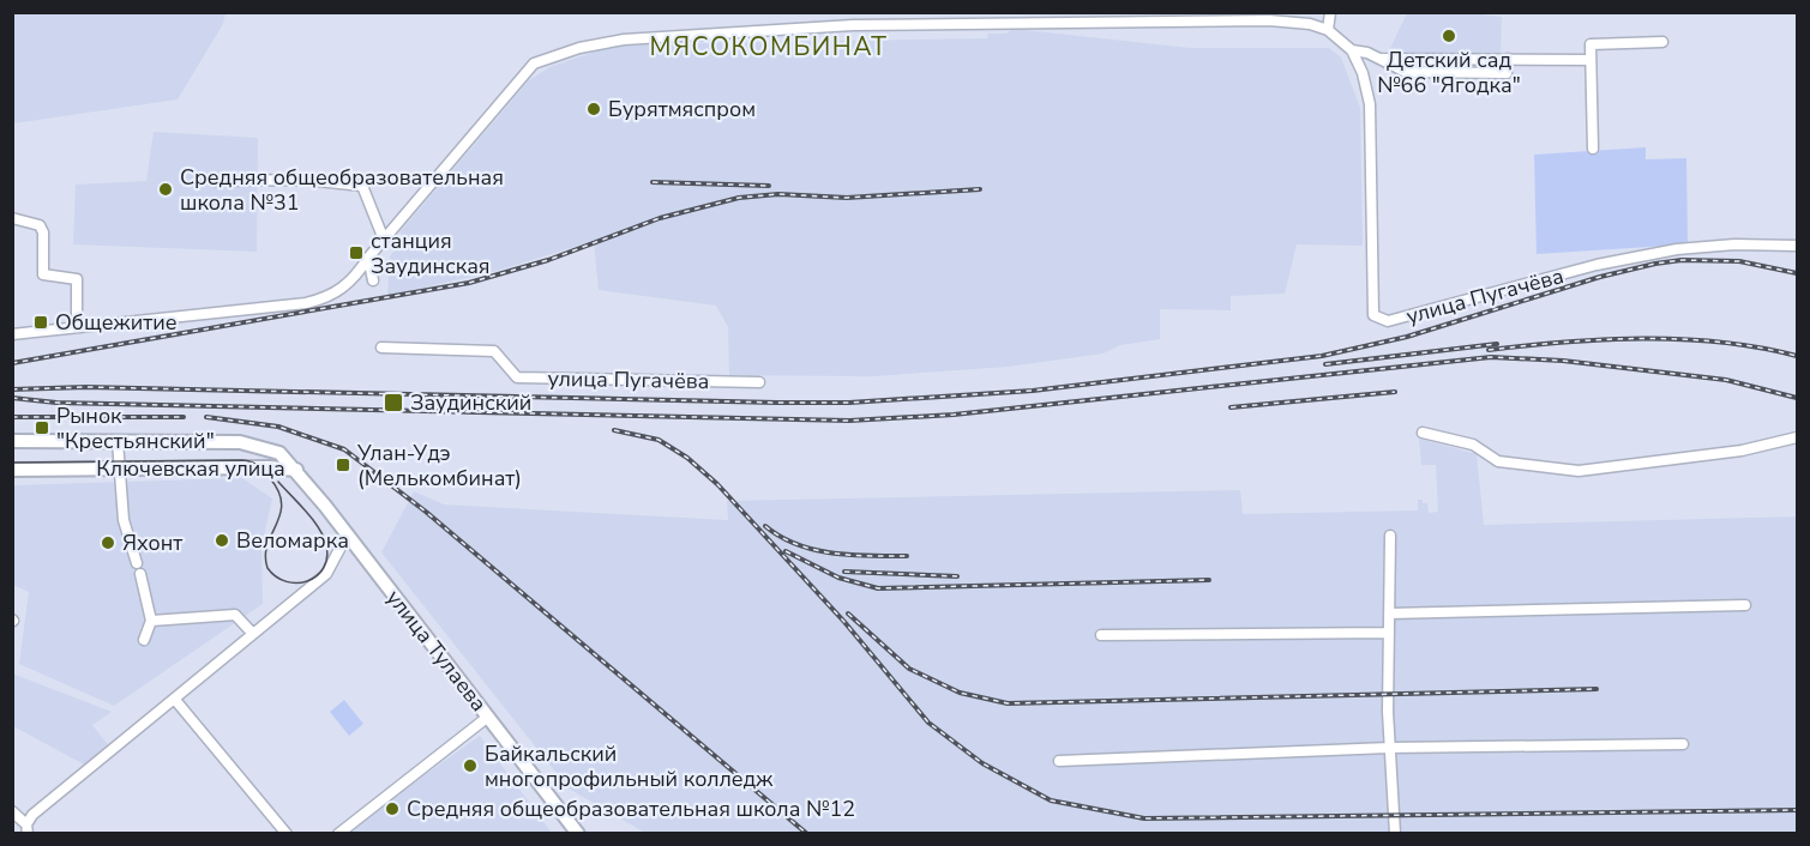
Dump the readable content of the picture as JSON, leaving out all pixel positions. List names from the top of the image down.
{
  "streets": {
    "main road": ["Ключевская улица", "улица Тулаева"],
    "street": ["улица Пугачёва"]
  },
  "crossings": [
    ["Ключевская улица", "улица Тулаева"]
  ],
  "districts": ["МЯСОКОМБИНАТ"],
  "places": {
    "other": [
      "Детский сад №66 \"Ягодка\"",
      "Бурятмяспром",
      "Средняя общеобразовательная школа №31",
      "Веломарка",
      "Яхонт",
      "Байкальский многопрофильный колледж",
      "Средняя общеобразовательная школа №12"
    ],
    "transit": [
      "станция Заудинская",
      "Общежитие",
      "Заудинский",
      "Рынок \"Крестьянский\"",
      "Улан-Удэ (Мелькомбинат)"
    ]
  }
}
